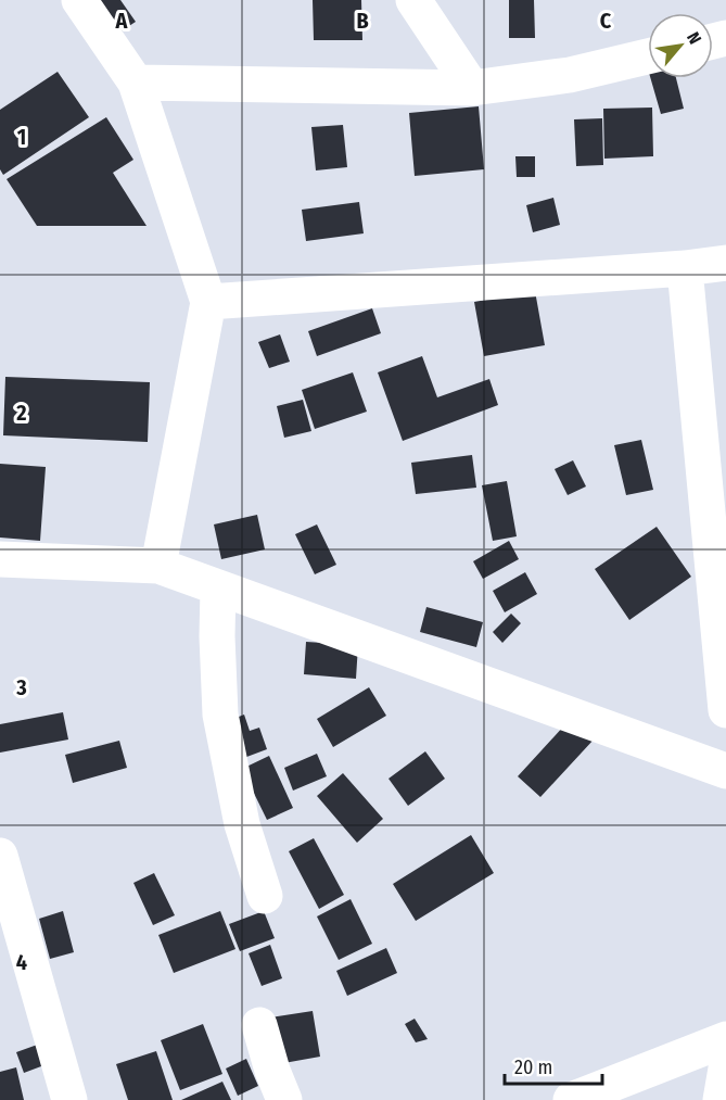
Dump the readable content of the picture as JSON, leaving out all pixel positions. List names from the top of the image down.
{
  "scale_bar": "20 m",
  "north": "top right",
  "grid": {
    "columns": ["A", "B", "C"],
    "rows": [
      "1",
      "2",
      "3",
      "4"
    ]
  }
}
